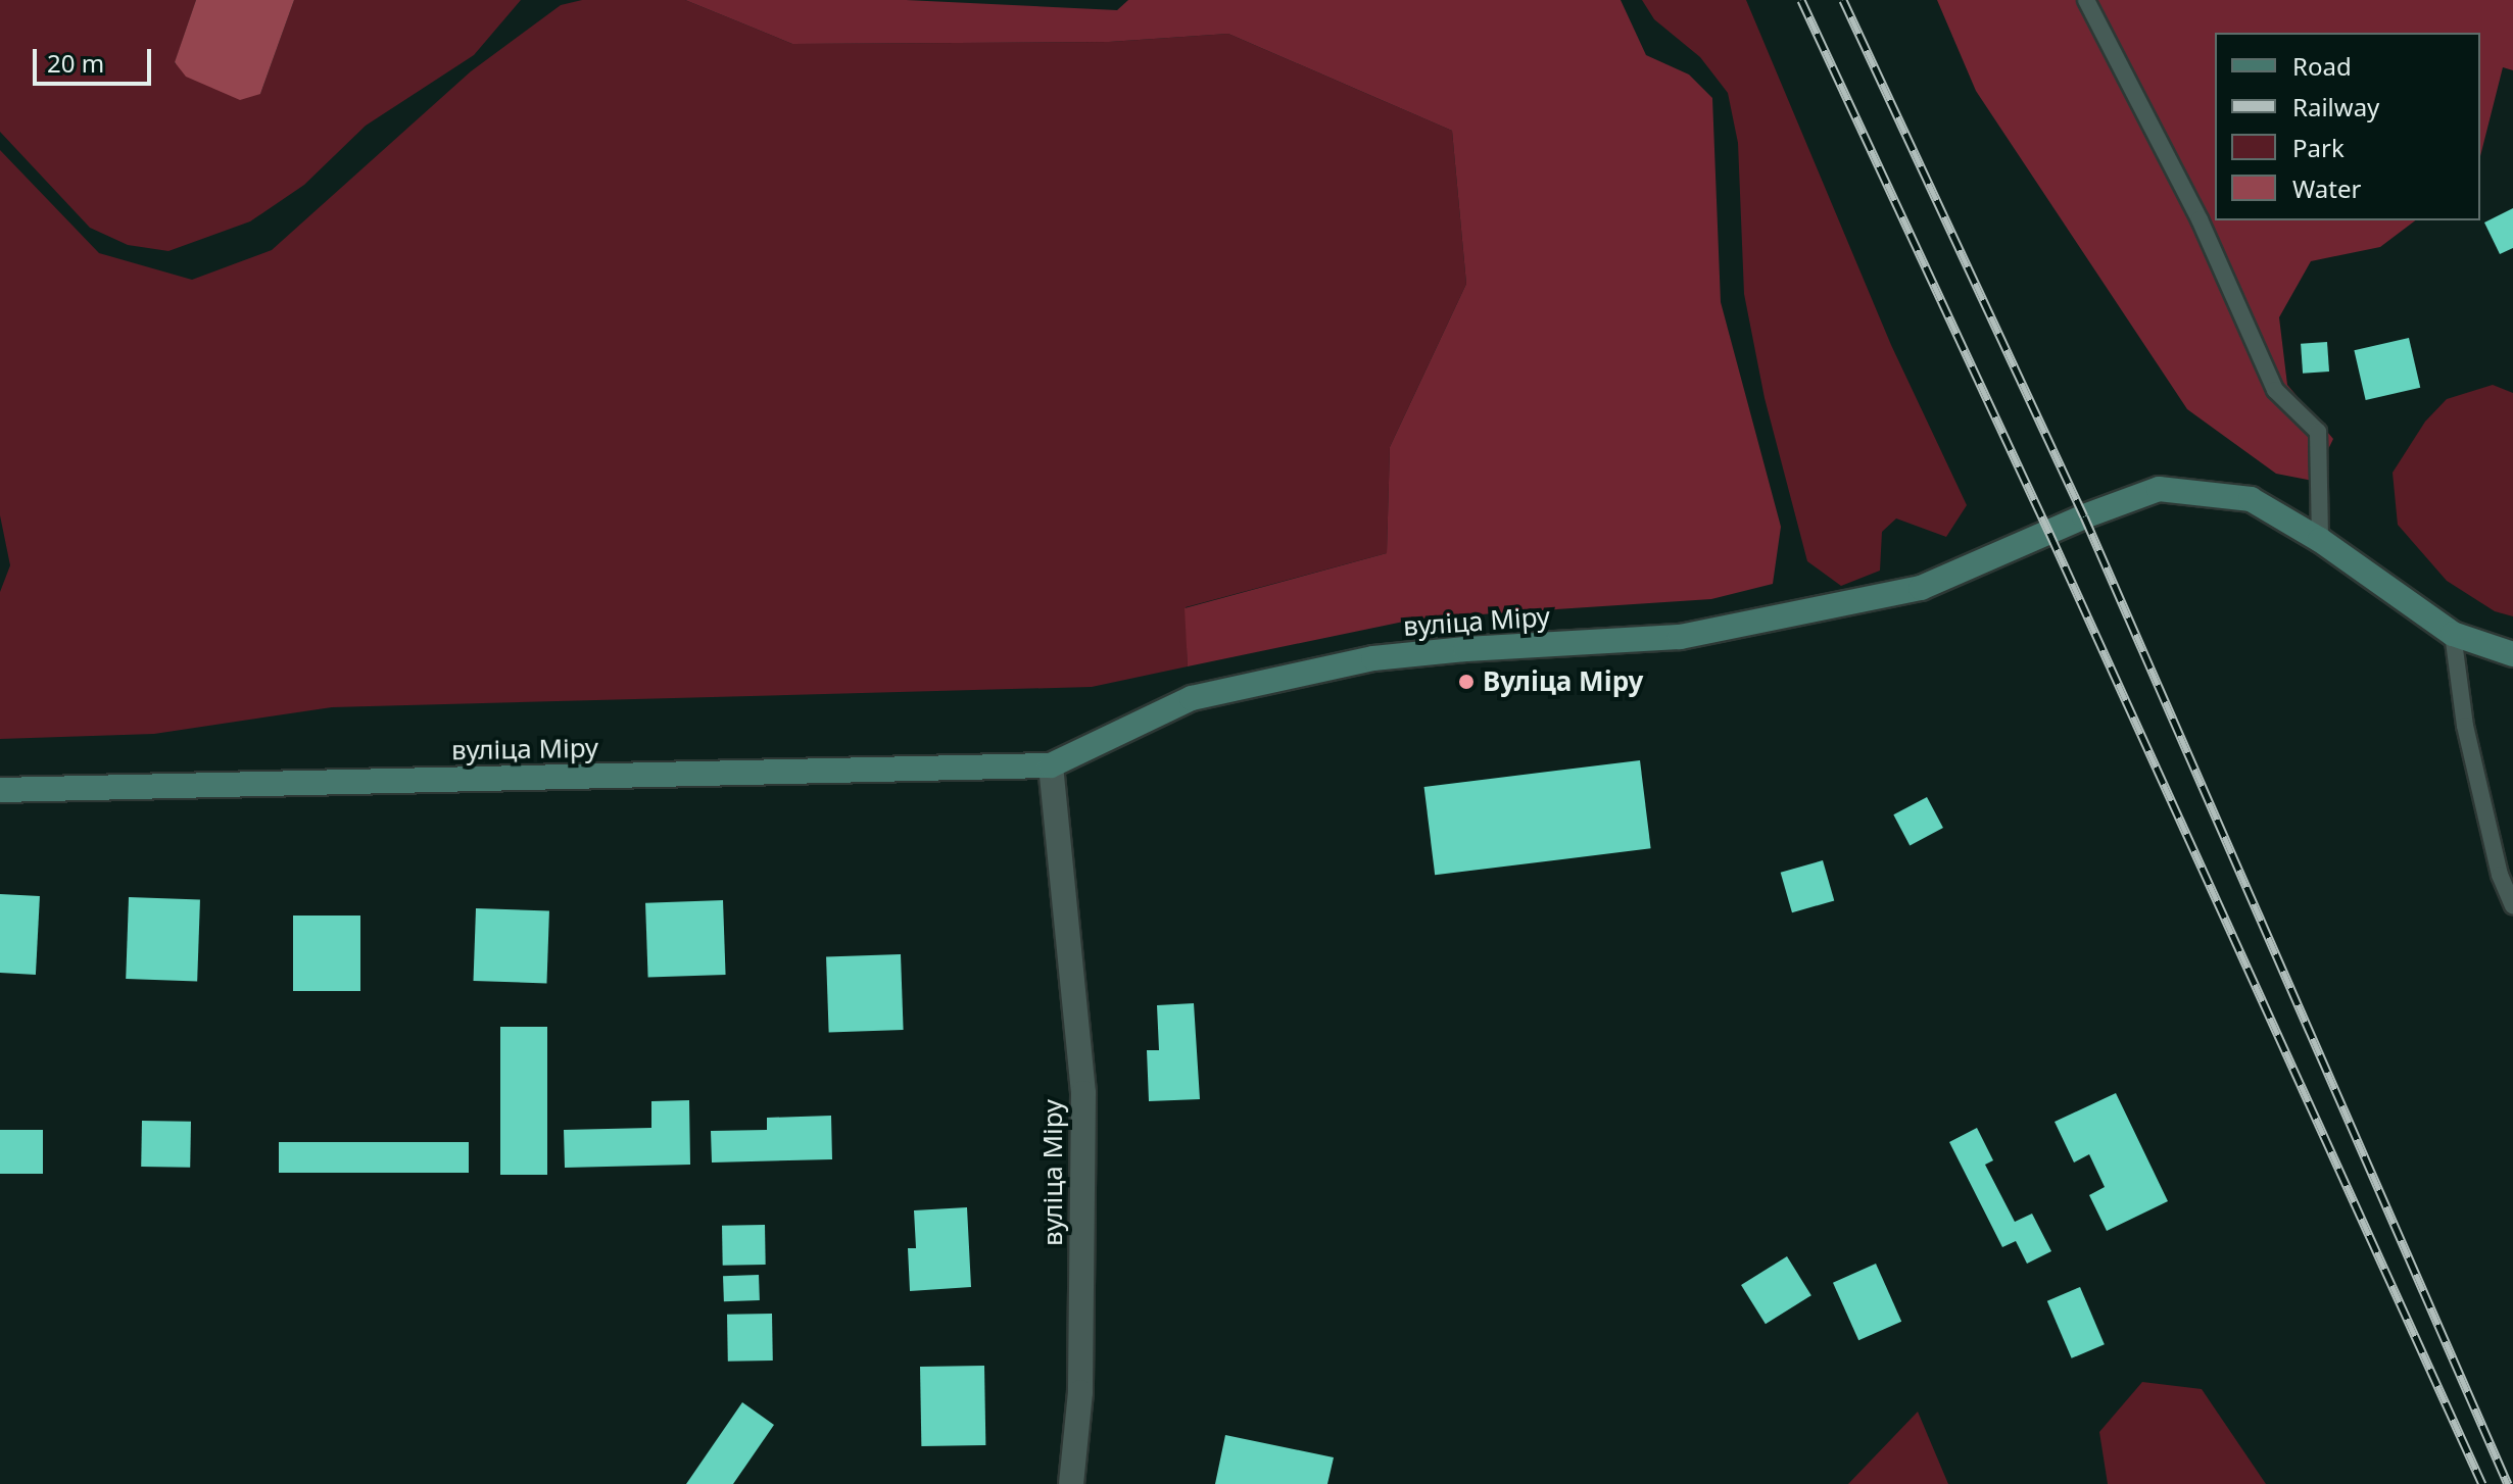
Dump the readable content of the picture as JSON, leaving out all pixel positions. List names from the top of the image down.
{
  "streets": {
    "street": ["вуліца Міру"]
  },
  "places": ["Вуліца Міру"],
  "legend": [
    "Road",
    "Railway",
    "Park",
    "Water"
  ],
  "scale_bar": "20 m"
}
